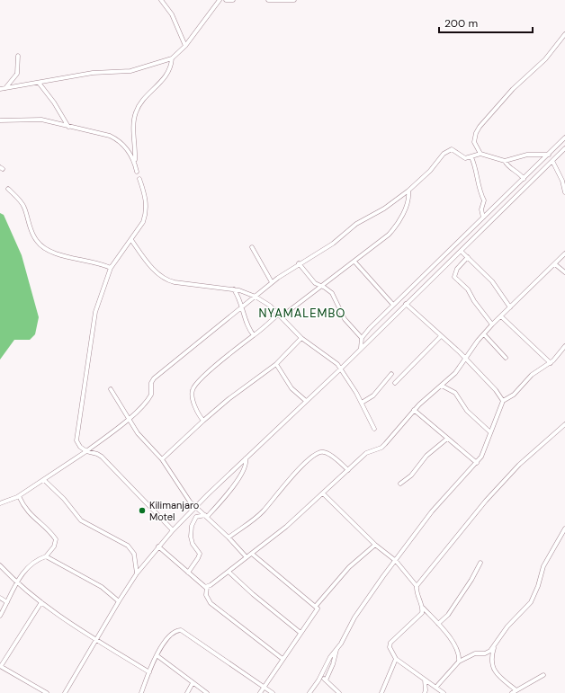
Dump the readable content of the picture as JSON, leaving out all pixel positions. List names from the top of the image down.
{
  "districts": ["NYAMALEMBO"],
  "places": ["Kilimanjaro Motel"],
  "scale_bar": "200 m"
}
